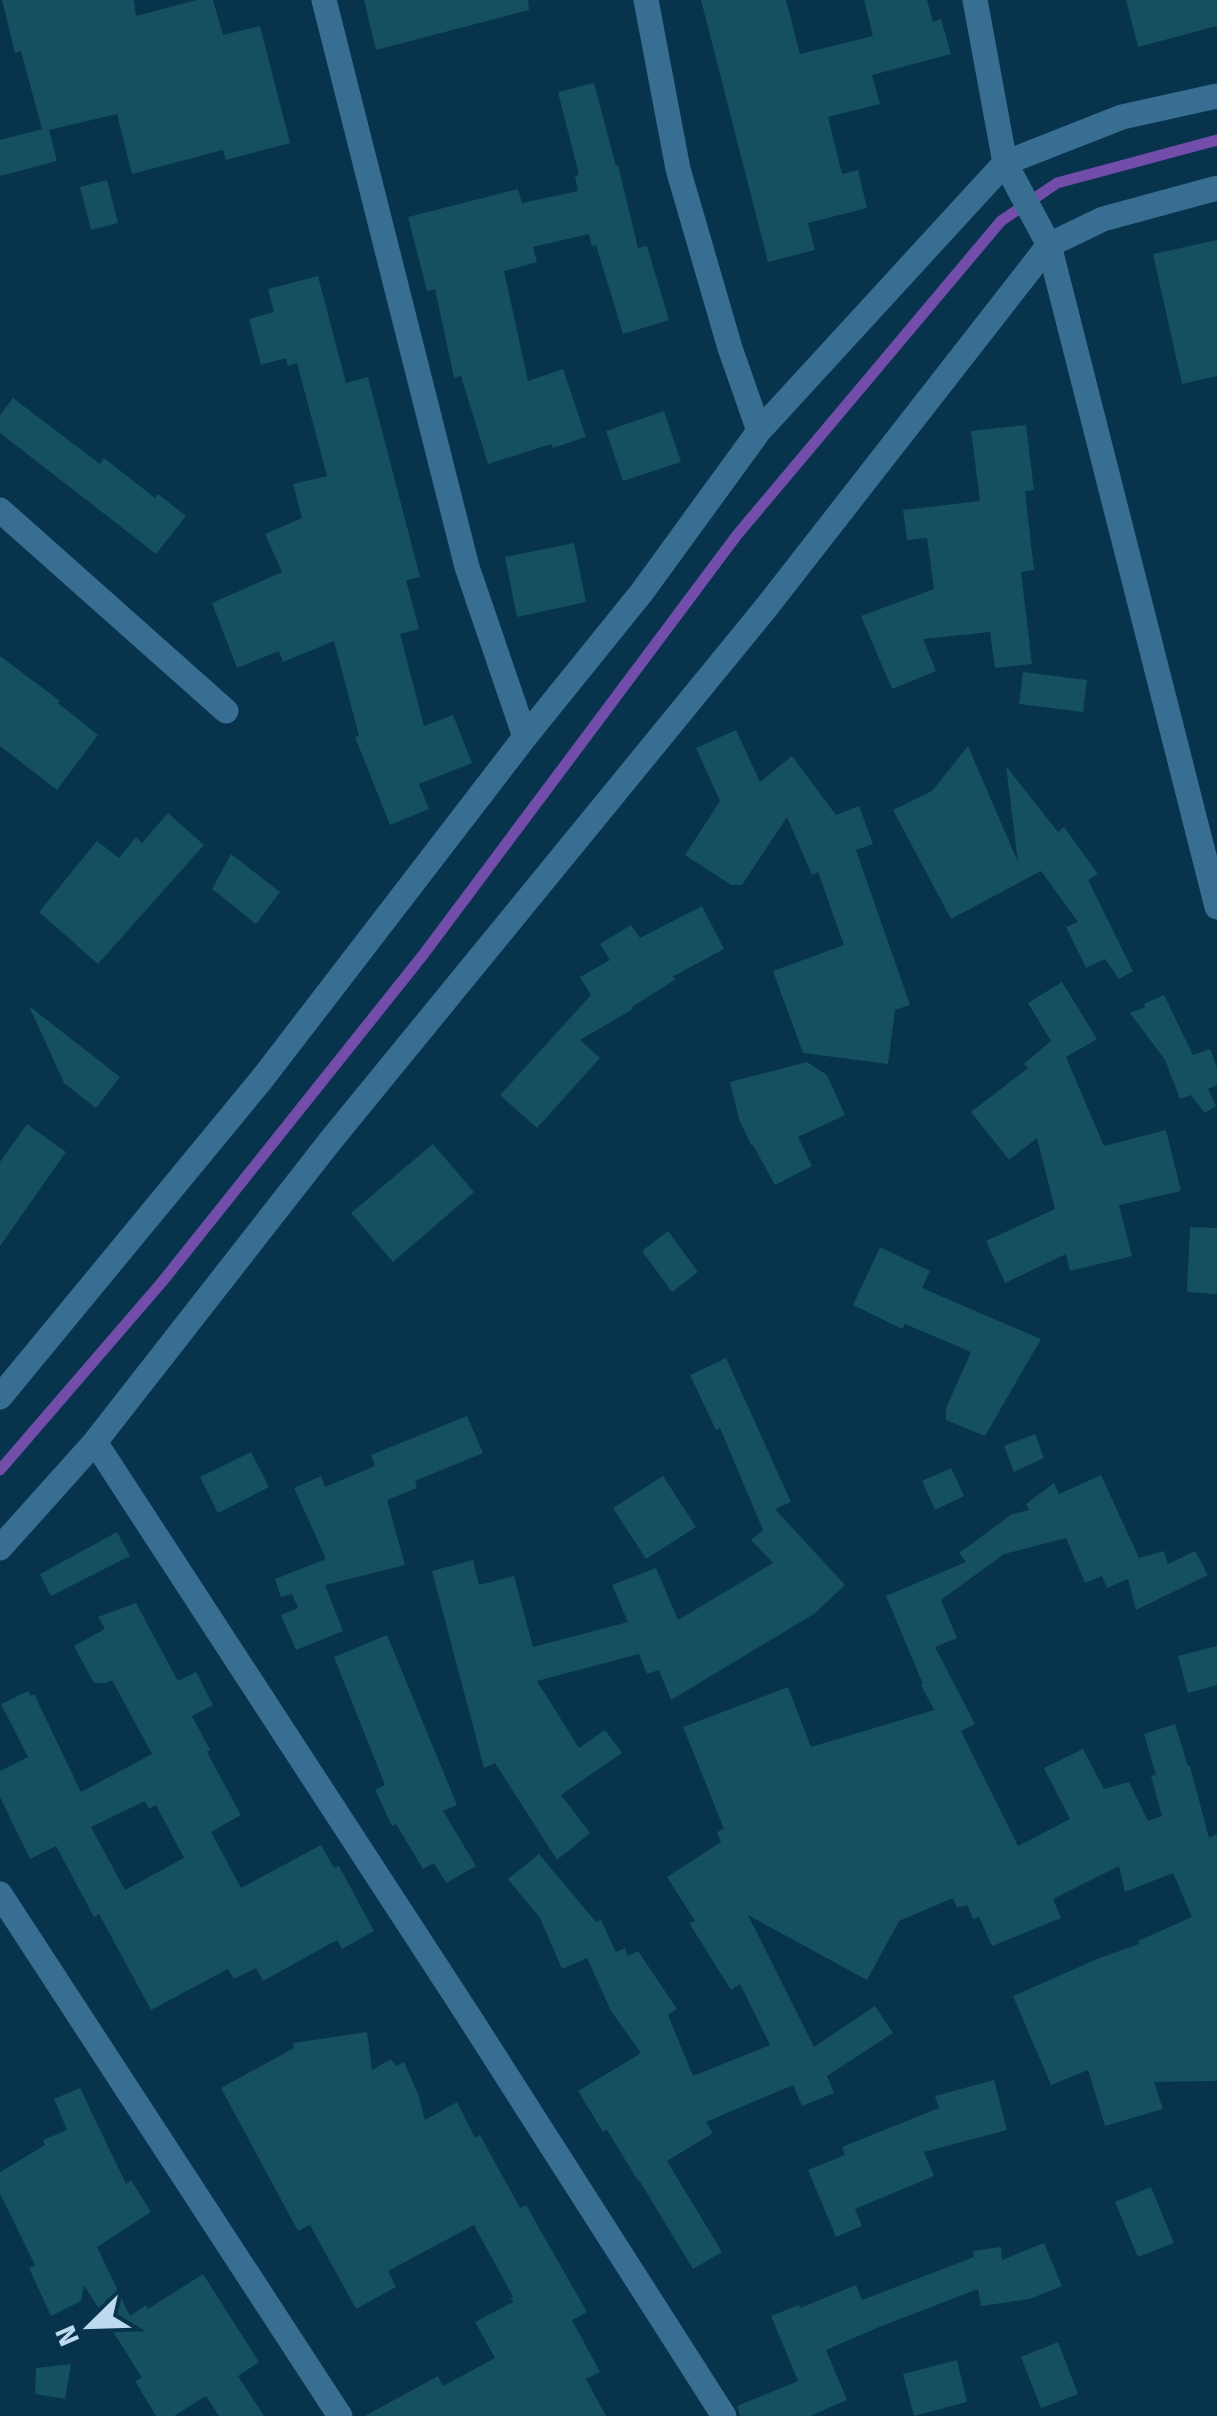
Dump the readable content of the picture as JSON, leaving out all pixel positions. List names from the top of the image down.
{
  "north": "bottom left"
}
